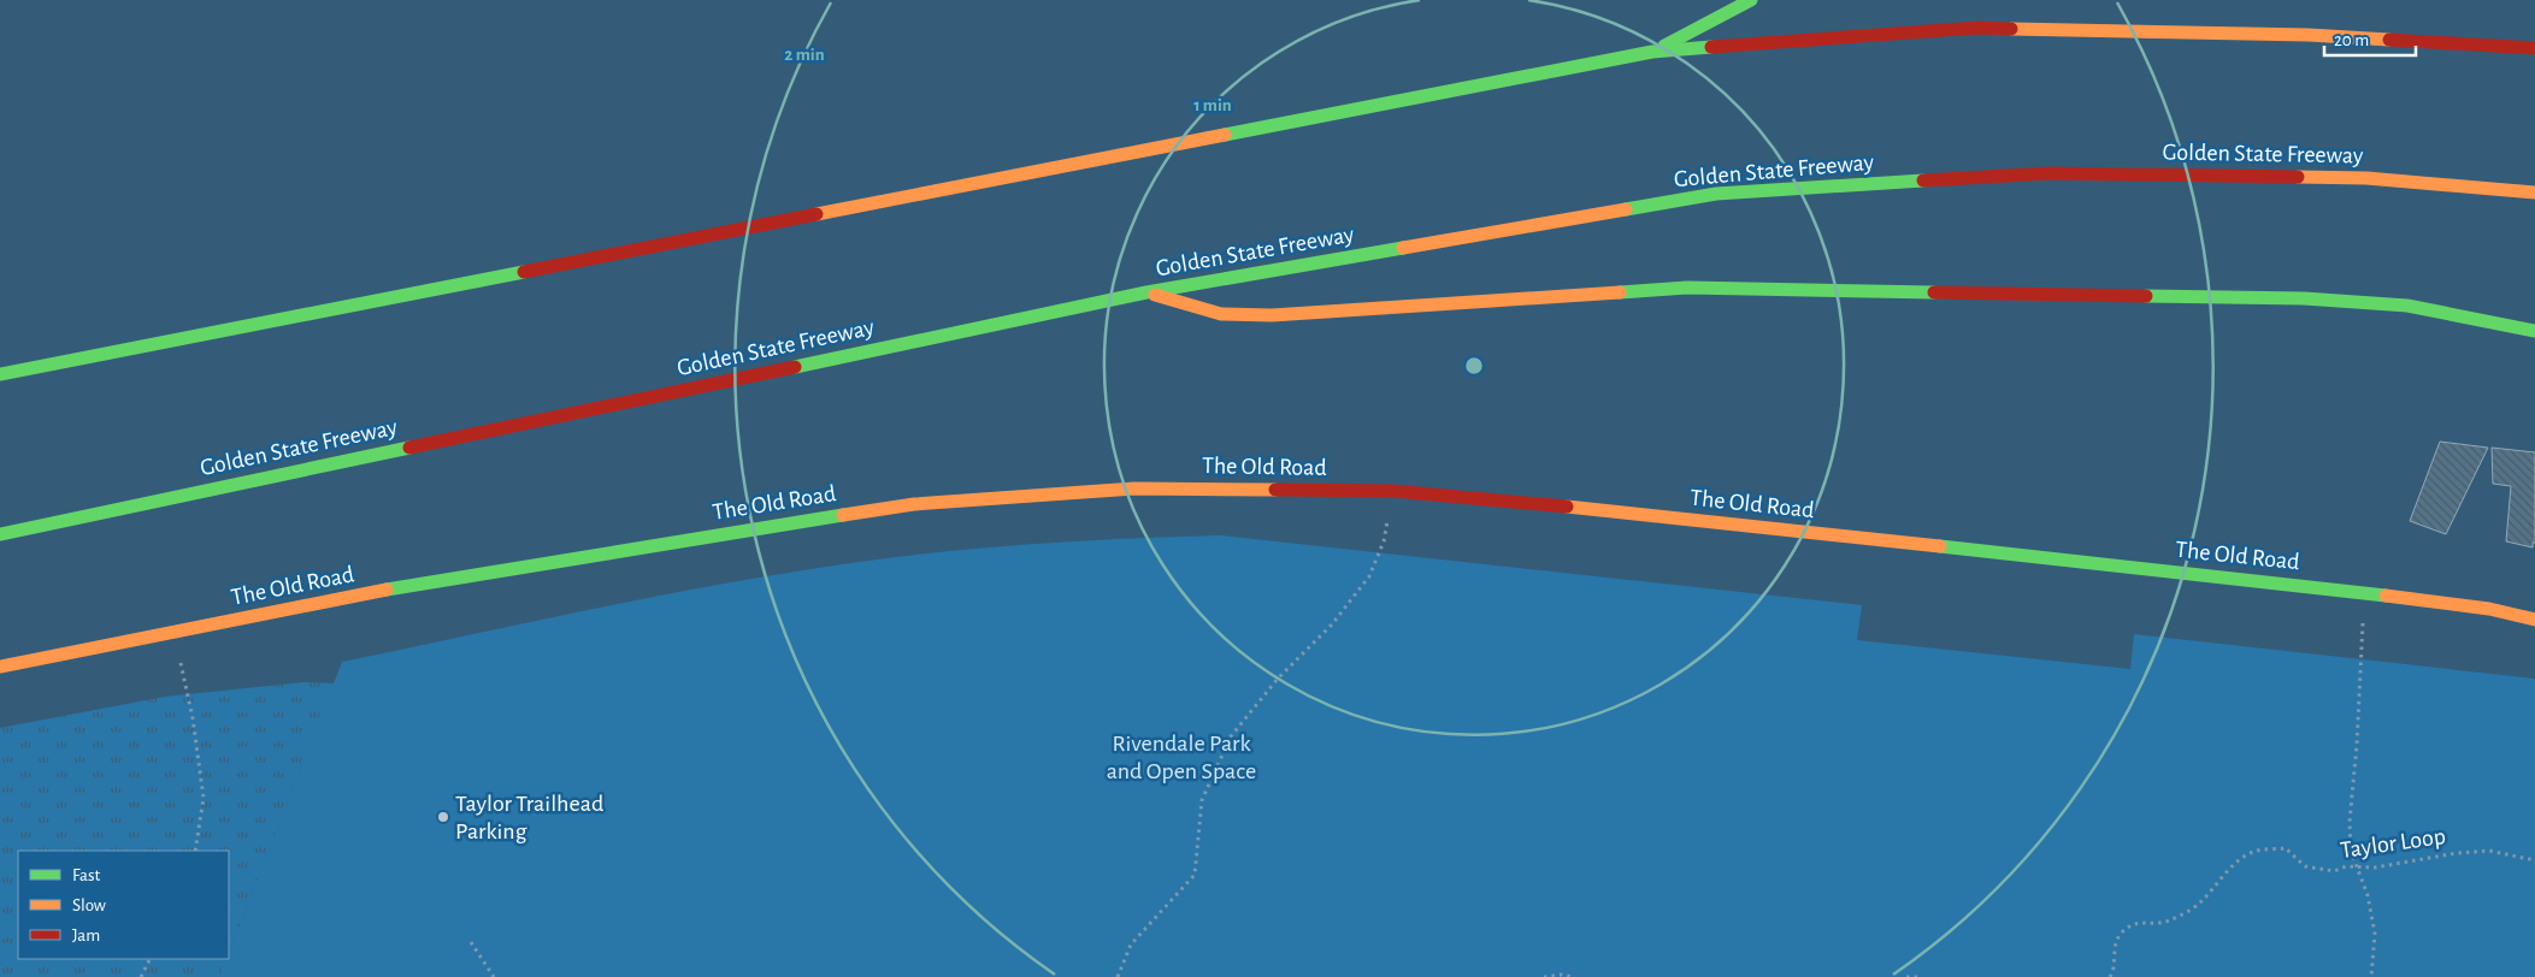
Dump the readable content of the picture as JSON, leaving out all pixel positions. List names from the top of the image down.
{
  "streets": {
    "main road": ["Golden State Freeway", "The Old Road"],
    "path": ["Taylor Loop"]
  },
  "parks": ["Rivendale Park and Open Space"],
  "places": ["Taylor Trailhead Parking"],
  "legend": ["Fast", "Slow", "Jam"],
  "scale_bar": "20 m",
  "rings": ["2 min", "1 min"]
}
